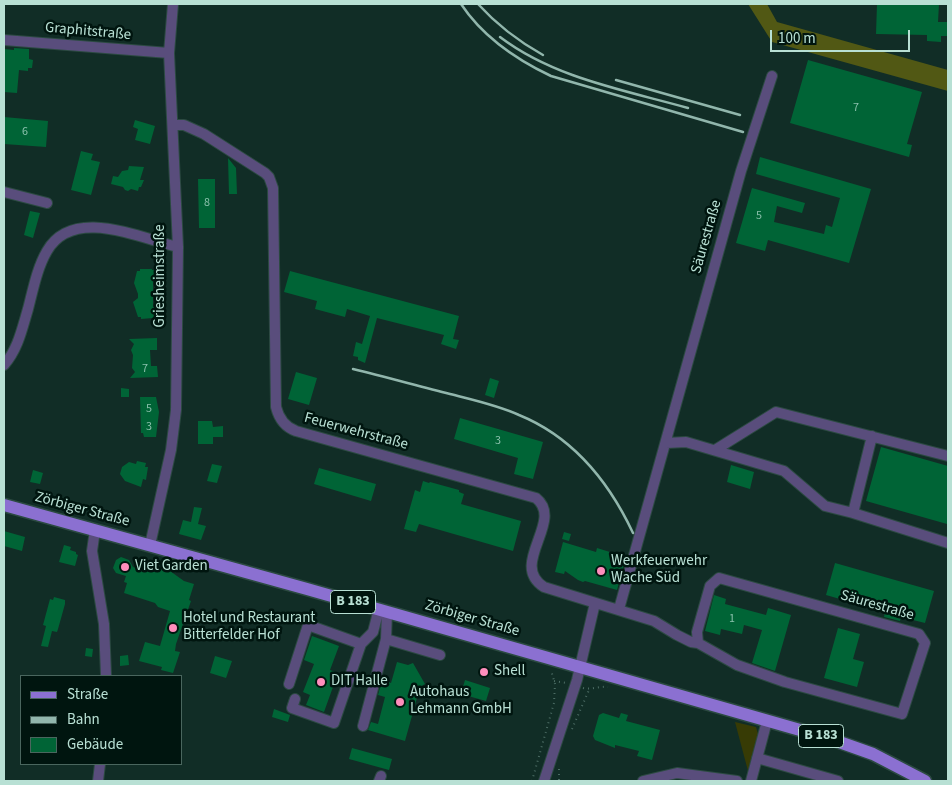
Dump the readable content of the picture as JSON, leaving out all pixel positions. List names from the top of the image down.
{
  "streets": {
    "main road": ["Zörbiger Straße", "B 183"],
    "street": [
      "Graphitstraße",
      "Säurestraße",
      "Griesheimstraße",
      "Feuerwehrstraße"
    ]
  },
  "crossings": [
    ["Graphitstraße", "Griesheimstraße"],
    ["Säurestraße", "Feuerwehrstraße"],
    ["Griesheimstraße", "Feuerwehrstraße"],
    ["Griesheimstraße", "Zörbiger Straße"]
  ],
  "places": [
    "Viet Garden",
    "Werkfeuerwehr Wache Süd",
    "Hotel und Restaurant Bitterfelder Hof",
    "Shell",
    "DIT Halle",
    "Autohaus Lehmann GmbH"
  ],
  "house_numbers": [
    "7",
    "6",
    "8",
    "5",
    "7",
    "5",
    "3",
    "3",
    "1"
  ],
  "legend": ["Straße", "Bahn", "Gebäude"],
  "scale_bar": "100 m"
}
